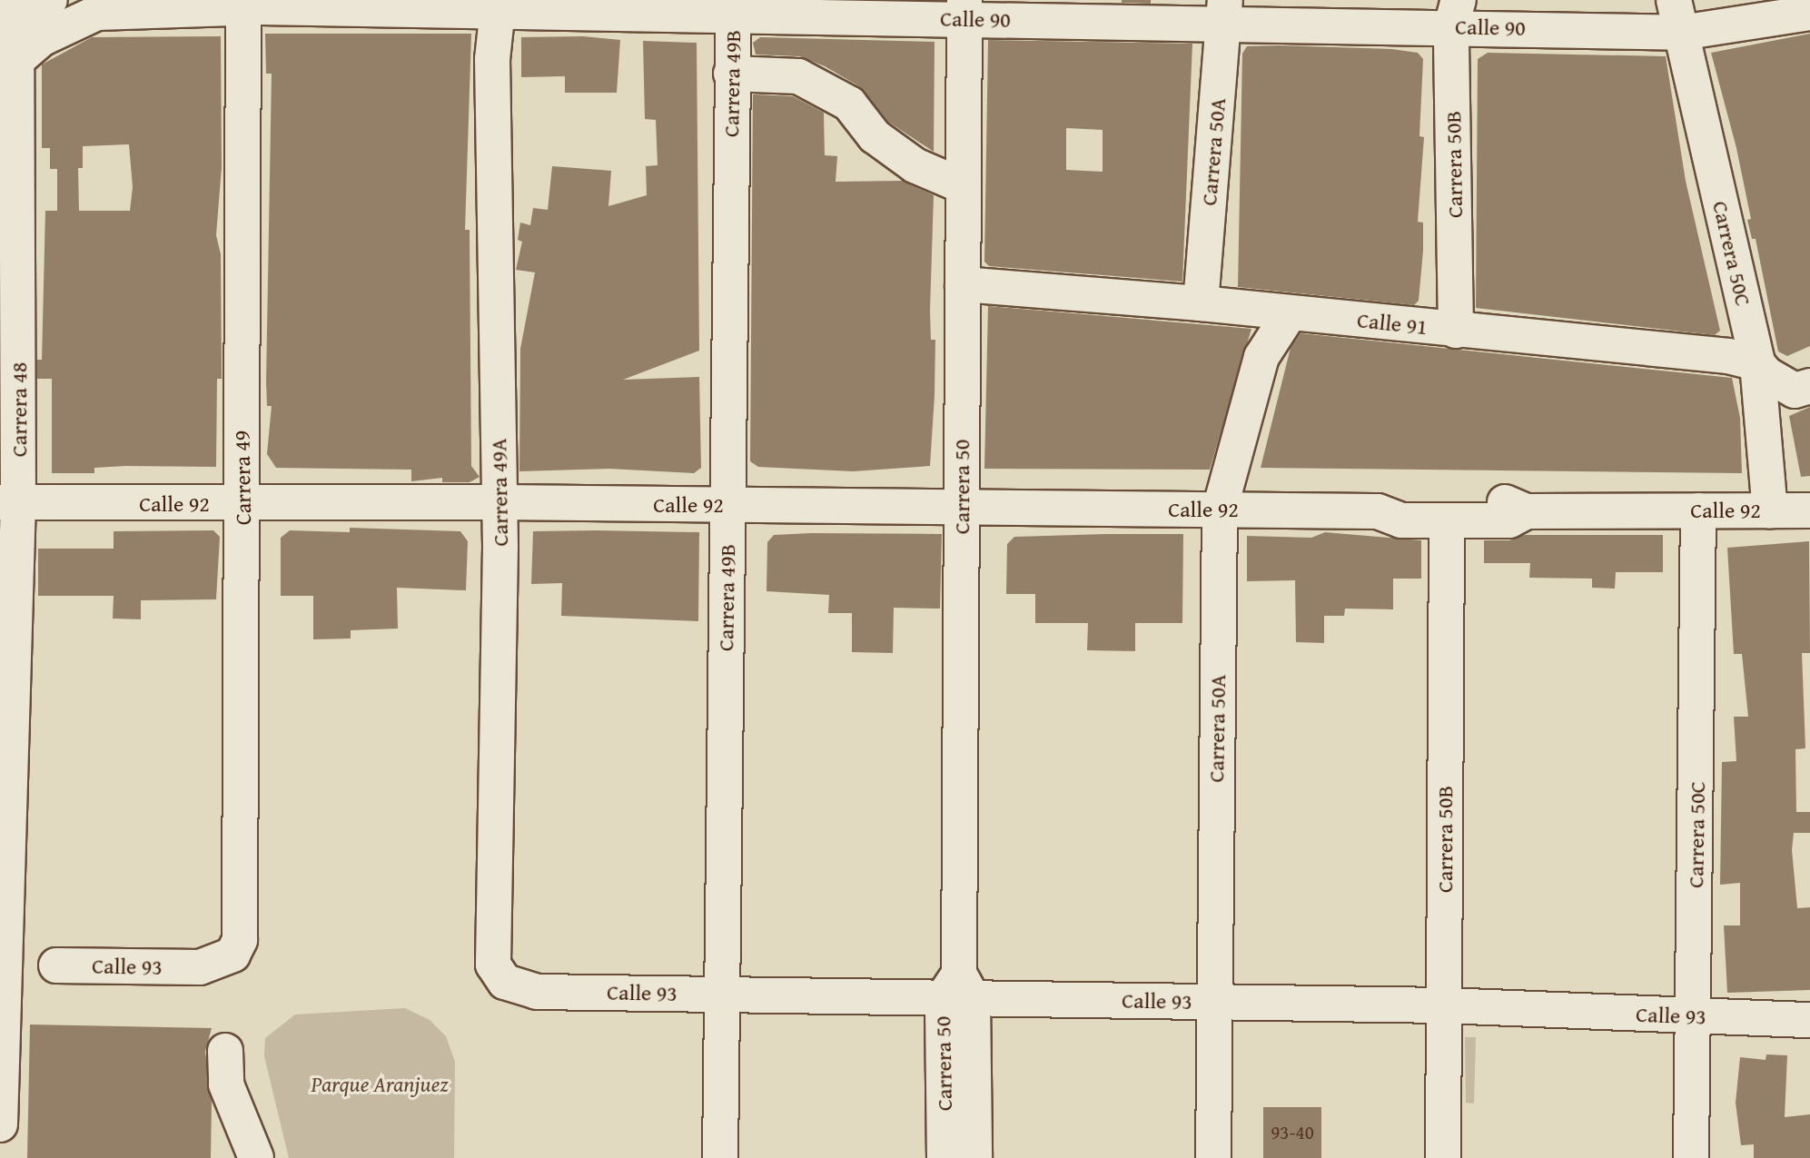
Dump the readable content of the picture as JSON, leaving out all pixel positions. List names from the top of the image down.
{
  "streets": {
    "street": [
      "Calle 90",
      "Carrera 49B",
      "Carrera 50A",
      "Carrera 50B",
      "Carrera 50C",
      "Calle 91",
      "Carrera 48",
      "Carrera 49",
      "Carrera 50",
      "Carrera 49A",
      "Calle 92",
      "Calle 93"
    ]
  },
  "crossings": [
    ["Calle 90", "Carrera 49B"],
    ["Calle 90", "Carrera 50A"],
    ["Calle 90", "Carrera 50B"],
    ["Calle 90", "Carrera 50C"],
    ["Calle 90", "Carrera 48"],
    ["Calle 90", "Carrera 49"],
    ["Calle 90", "Carrera 50"],
    ["Calle 90", "Carrera 49A"],
    ["Carrera 49B", "Calle 92"],
    ["Carrera 49B", "Calle 93"],
    ["Carrera 50A", "Calle 91"],
    ["Carrera 50A", "Calle 92"],
    ["Carrera 50A", "Calle 93"],
    ["Carrera 50B", "Calle 91"],
    ["Carrera 50B", "Calle 92"],
    ["Carrera 50B", "Calle 93"],
    ["Carrera 50C", "Calle 91"],
    ["Carrera 50C", "Calle 92"],
    ["Carrera 50C", "Calle 93"],
    ["Calle 91", "Carrera 50"],
    ["Carrera 48", "Calle 92"],
    ["Carrera 49", "Calle 92"],
    ["Carrera 49", "Calle 93"],
    ["Carrera 50", "Calle 92"],
    ["Carrera 50", "Calle 93"],
    ["Carrera 49A", "Calle 92"],
    ["Carrera 49A", "Calle 93"]
  ],
  "parks": ["Parque Aranjuez"],
  "house_numbers": ["93-40"]
}
